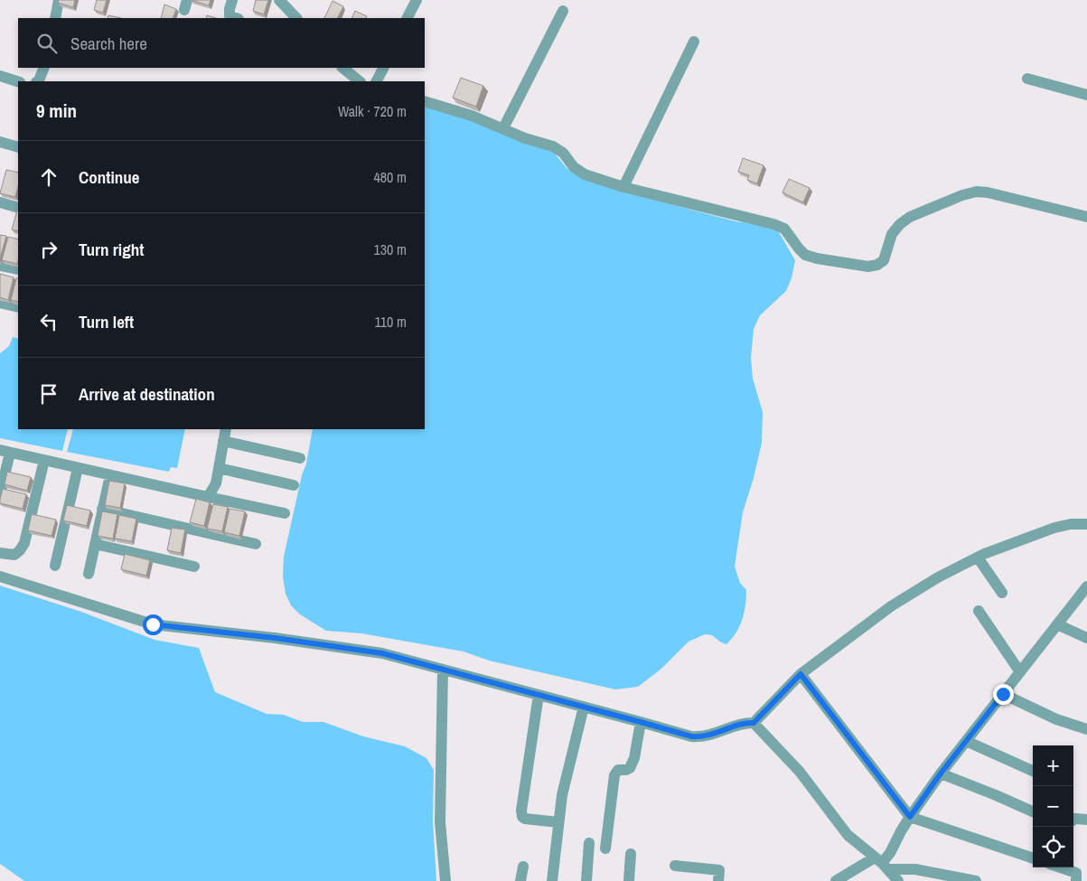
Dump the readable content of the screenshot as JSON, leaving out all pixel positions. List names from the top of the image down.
{
  "page": {
    "search": "Search here",
    "heading": ["9 min", "Walk · 720 m"],
    "list": [
      ["Continue", "480 m"],
      ["Turn right", "130 m"],
      ["Turn left", "110 m"],
      "Arrive at destination"
    ],
    "map_buttons": ["+", "−"]
  }
}
